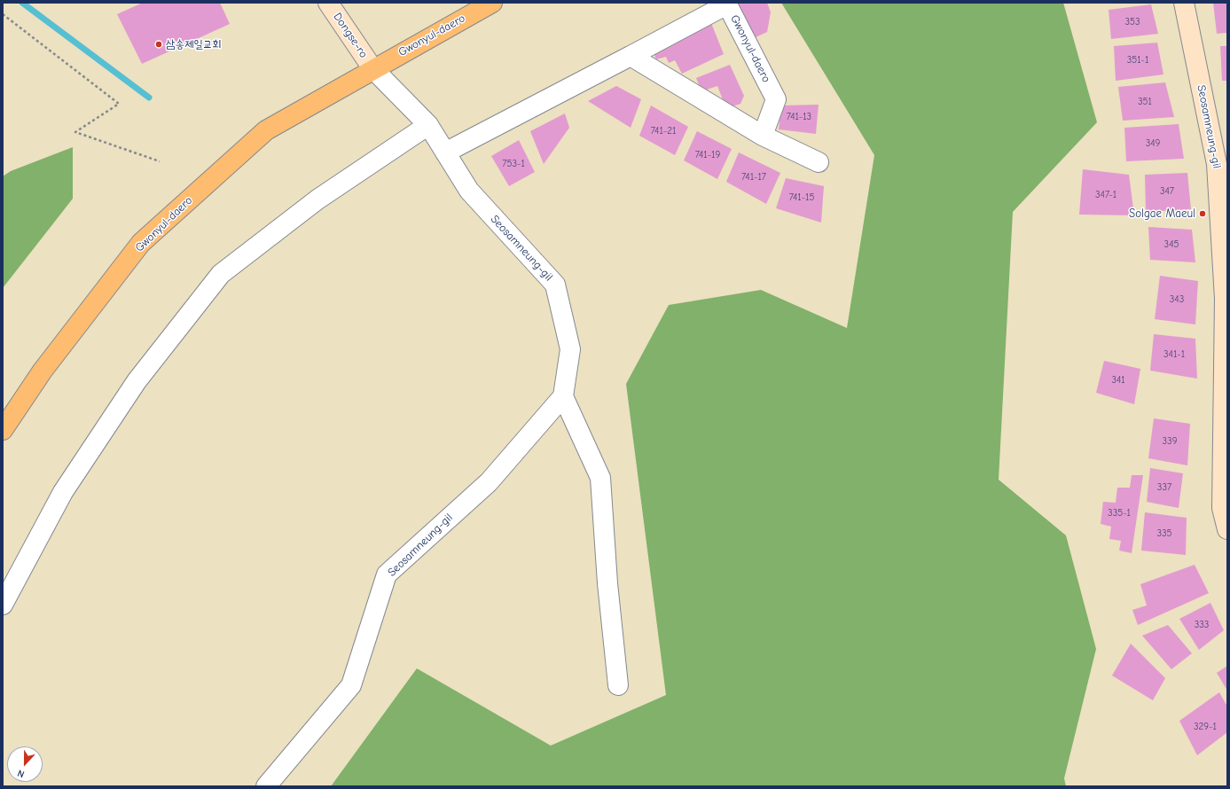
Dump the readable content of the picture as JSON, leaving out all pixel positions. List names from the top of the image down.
{
  "streets": {
    "main road": ["Gwonyul-daero"],
    "street": ["Dongse-ro", "Seosamneung-gil"]
  },
  "crossings": [
    ["Dongse-ro", "Gwonyul-daero"],
    ["Gwonyul-daero", "Seosamneung-gil"]
  ],
  "places": ["삼송제일교회", "Solgae Maeul"],
  "house_numbers": [
    "353",
    "351-1",
    "351",
    "741-13",
    "741-21",
    "349",
    "741-19",
    "753-1",
    "741-17",
    "347",
    "347-1",
    "741-15",
    "345",
    "343",
    "341-1",
    "341",
    "339",
    "337",
    "335-1",
    "335",
    "333",
    "329-1"
  ],
  "north": "bottom"
}
